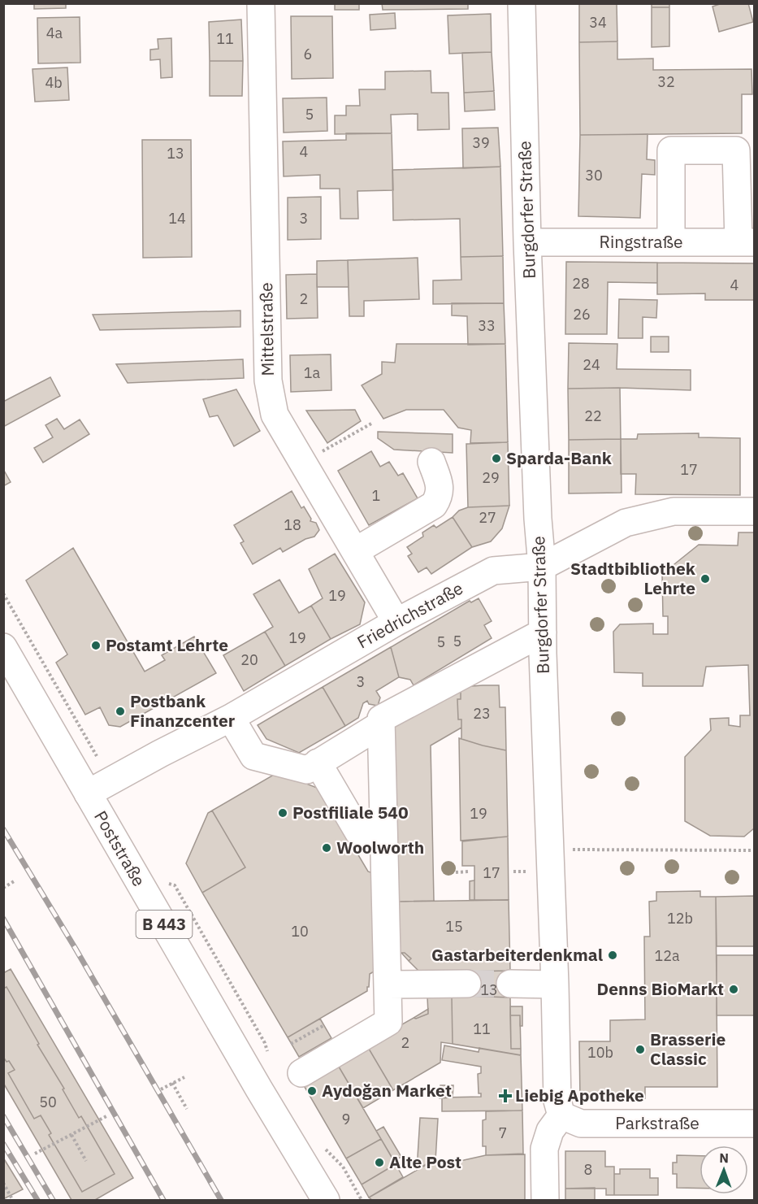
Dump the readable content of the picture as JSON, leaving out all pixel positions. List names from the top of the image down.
{
  "streets": {
    "street": [
      "Burgdorfer Straße",
      "Ringstraße",
      "Mittelstraße",
      "Friedrichstraße",
      "Poststraße",
      "B 443",
      "Parkstraße"
    ]
  },
  "crossings": [
    ["Burgdorfer Straße", "Ringstraße"],
    ["Burgdorfer Straße", "Friedrichstraße"],
    ["Burgdorfer Straße", "Parkstraße"],
    ["Mittelstraße", "Friedrichstraße"],
    ["Friedrichstraße", "Poststraße"]
  ],
  "places": {
    "other": [
      "Sparda-Bank",
      "Stadtbibliothek Lehrte",
      "Postamt Lehrte",
      "Postbank Finanzcenter",
      "Postfiliale 540",
      "Woolworth",
      "Gastarbeiterdenkmal",
      "Denns BioMarkt",
      "Brasserie Classic",
      "Aydoğan Market",
      "Alte Post"
    ],
    "health": ["Liebig Apotheke"]
  },
  "house_numbers": [
    "34",
    "4a",
    "11",
    "6",
    "32",
    "4b",
    "5",
    "39",
    "4",
    "13",
    "30",
    "14",
    "3",
    "28",
    "4",
    "2",
    "26",
    "33",
    "24",
    "1a",
    "22",
    "17",
    "29",
    "1",
    "27",
    "18",
    "19",
    "19",
    "5",
    "5",
    "20",
    "3",
    "23",
    "19",
    "17",
    "12b",
    "15",
    "10",
    "12a",
    "13",
    "11",
    "2",
    "10b",
    "50",
    "9",
    "7",
    "8"
  ],
  "north": "top"
}
